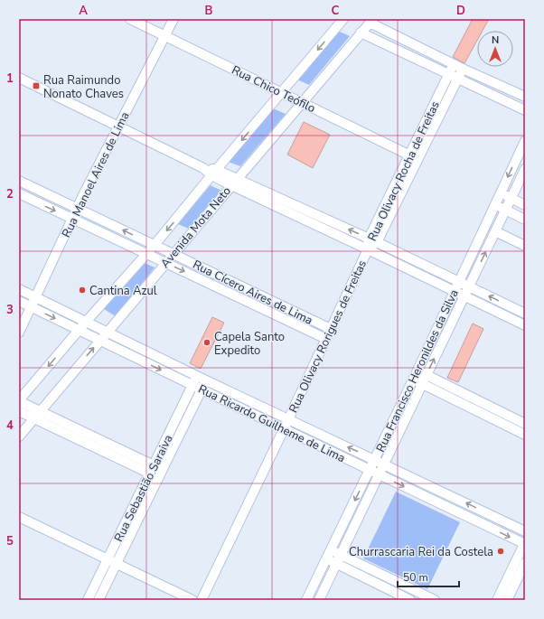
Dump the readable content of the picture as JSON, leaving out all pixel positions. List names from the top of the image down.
{
  "streets": {
    "street": [
      "Rua Chico Teófilo",
      "Rua Olivacy Rocha de Freitas",
      "Rua Manoel Aires de Lima",
      "Avenida Mota Neto",
      "Rua Cícero Aires de Lima",
      "Rua Olivacy Rorigues de Freitas",
      "Rua Francisco Heronildes da Silva",
      "Rua Ricardo Guilheme de Lima",
      "Rua Sebastião Saraiva"
    ]
  },
  "crossings": [
    ["Rua Chico Teófilo", "Rua Olivacy Rocha de Freitas"],
    ["Rua Chico Teófilo", "Rua Manoel Aires de Lima"],
    ["Rua Chico Teófilo", "Avenida Mota Neto"],
    ["Rua Olivacy Rocha de Freitas", "Rua Olivacy Rorigues de Freitas"],
    ["Rua Manoel Aires de Lima", "Rua Cícero Aires de Lima"],
    ["Rua Manoel Aires de Lima", "Rua Ricardo Guilheme de Lima"],
    ["Avenida Mota Neto", "Rua Cícero Aires de Lima"],
    ["Avenida Mota Neto", "Rua Ricardo Guilheme de Lima"],
    ["Rua Cícero Aires de Lima", "Rua Olivacy Rorigues de Freitas"],
    ["Rua Olivacy Rorigues de Freitas", "Rua Ricardo Guilheme de Lima"],
    ["Rua Francisco Heronildes da Silva", "Rua Ricardo Guilheme de Lima"],
    ["Rua Ricardo Guilheme de Lima", "Rua Sebastião Saraiva"]
  ],
  "places": {
    "transit": ["Rua Raimundo Nonato Chaves"],
    "other": ["Cantina Azul", "Capela Santo Expedito", "Churrascaria Rei da Costela"]
  },
  "scale_bar": "50 m",
  "north": "top",
  "grid": {
    "columns": [
      "A",
      "B",
      "C",
      "D"
    ],
    "rows": [
      "1",
      "2",
      "3",
      "4",
      "5"
    ]
  }
}
